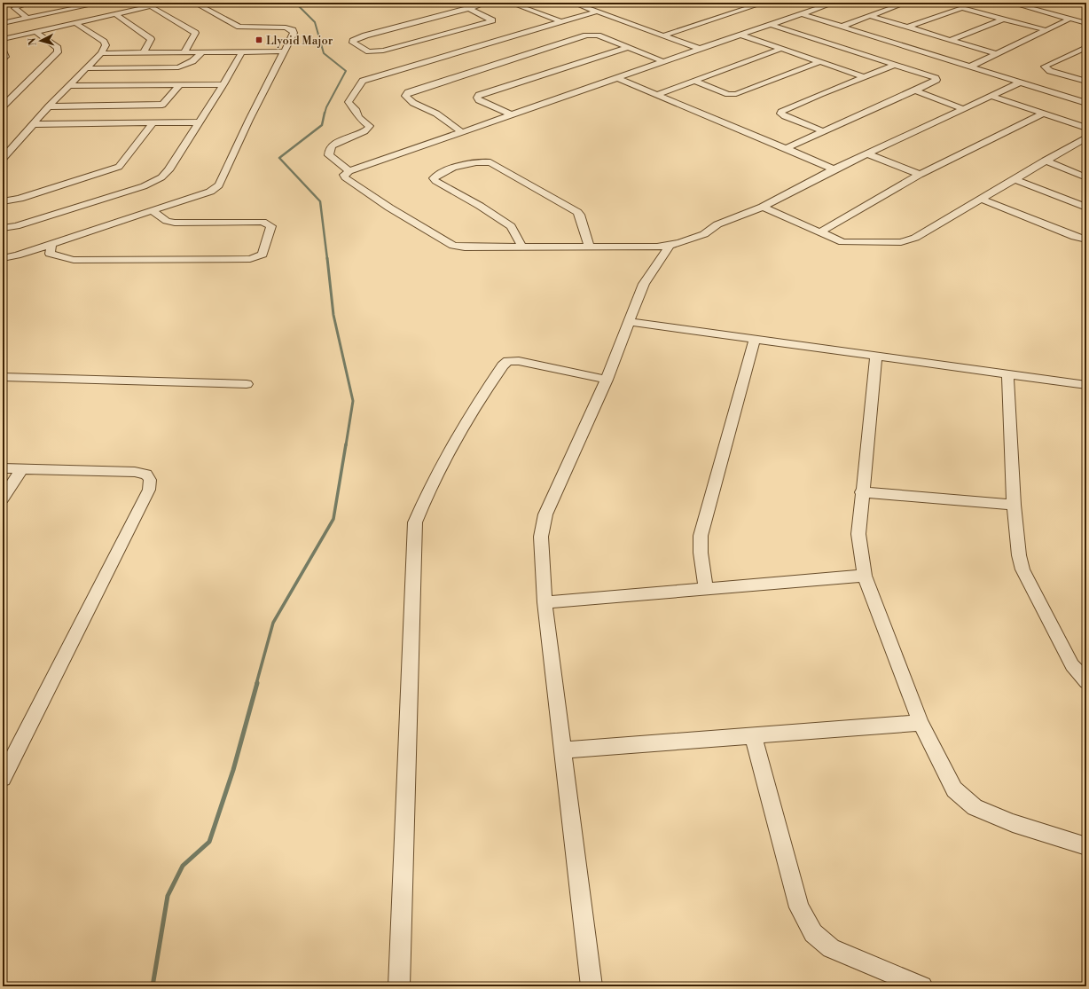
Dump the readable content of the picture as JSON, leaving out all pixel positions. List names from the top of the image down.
{
  "places": {
    "transit": ["Llyoid Major"]
  },
  "north": "left"
}
